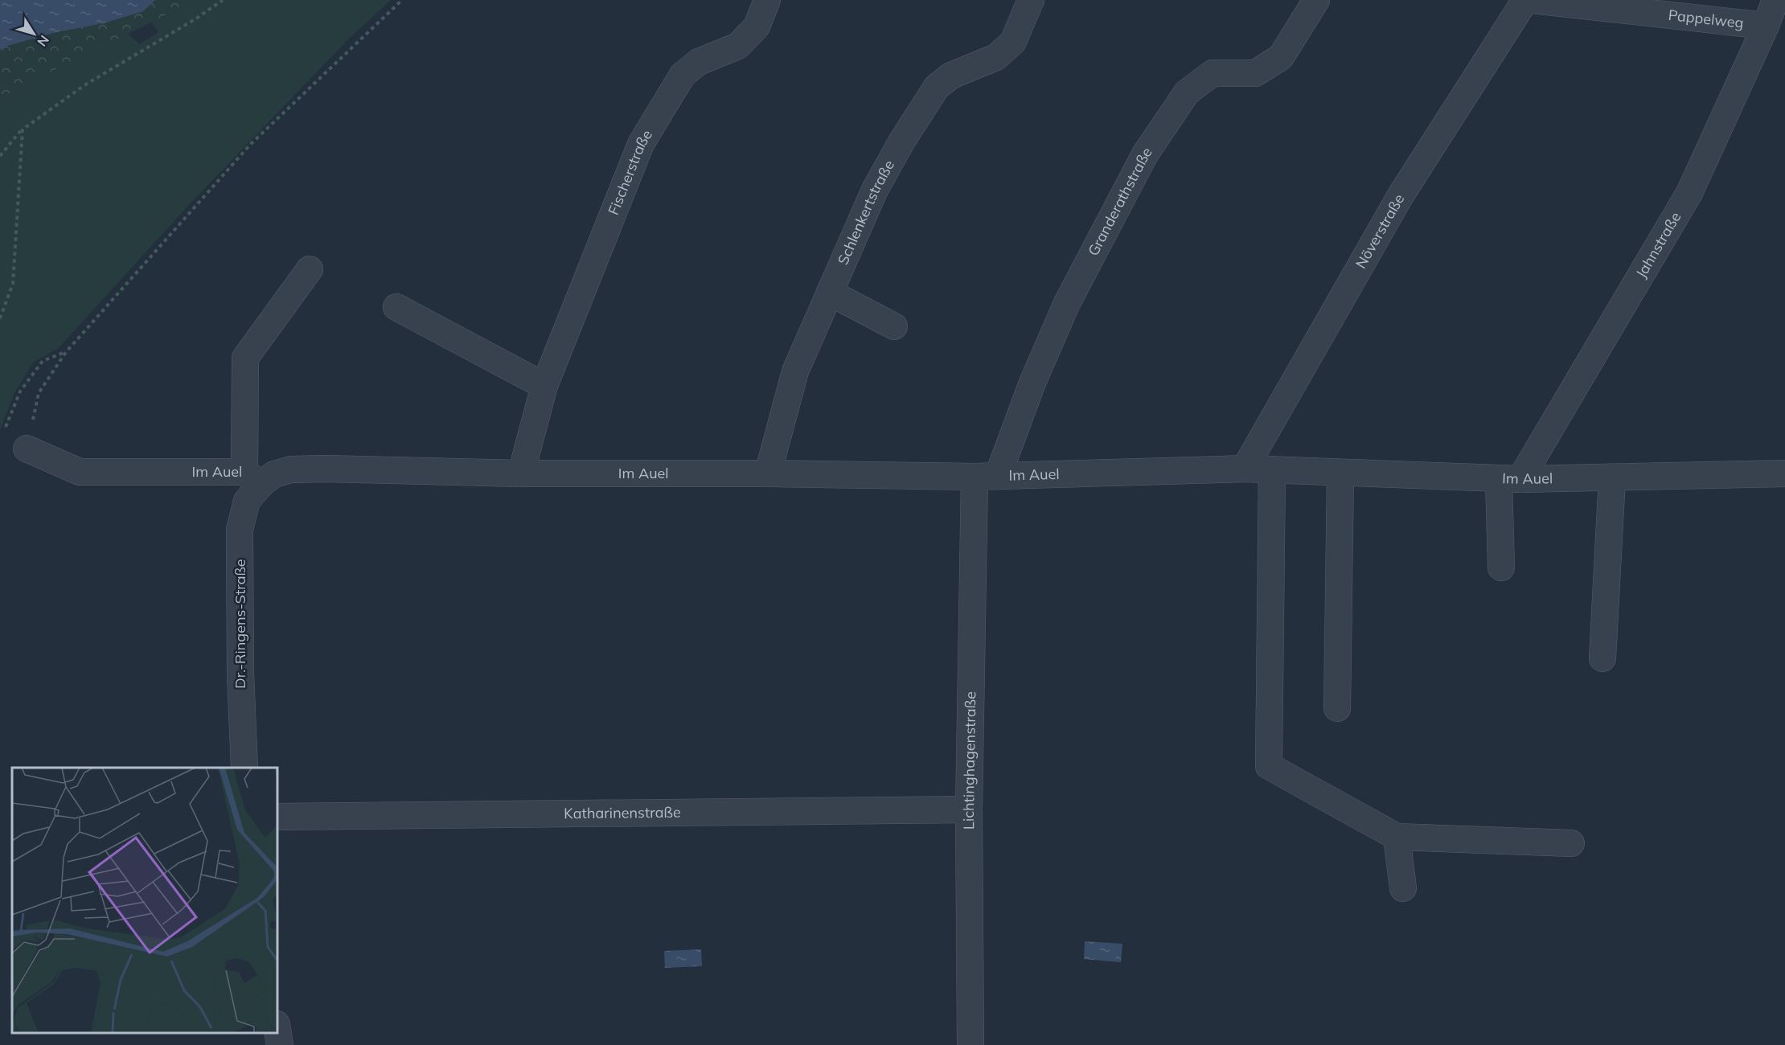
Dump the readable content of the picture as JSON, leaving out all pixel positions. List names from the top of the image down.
{
  "streets": {
    "street": [
      "Pappelweg",
      "Fischerstraße",
      "Granderathstraße",
      "Schlenkertstraße",
      "Növerstraße",
      "Jahnstraße",
      "Im Auel",
      "Dr.-Ringens-Straße",
      "Lichtinghagenstraße",
      "Katharinenstraße"
    ]
  },
  "crossings": [
    ["Pappelweg", "Jahnstraße"],
    ["Fischerstraße", "Im Auel"],
    ["Granderathstraße", "Im Auel"],
    ["Granderathstraße", "Lichtinghagenstraße"],
    ["Schlenkertstraße", "Im Auel"],
    ["Növerstraße", "Im Auel"],
    ["Jahnstraße", "Im Auel"],
    ["Im Auel", "Dr.-Ringens-Straße"],
    ["Im Auel", "Lichtinghagenstraße"],
    ["Lichtinghagenstraße", "Katharinenstraße"]
  ],
  "north": "bottom right"
}
